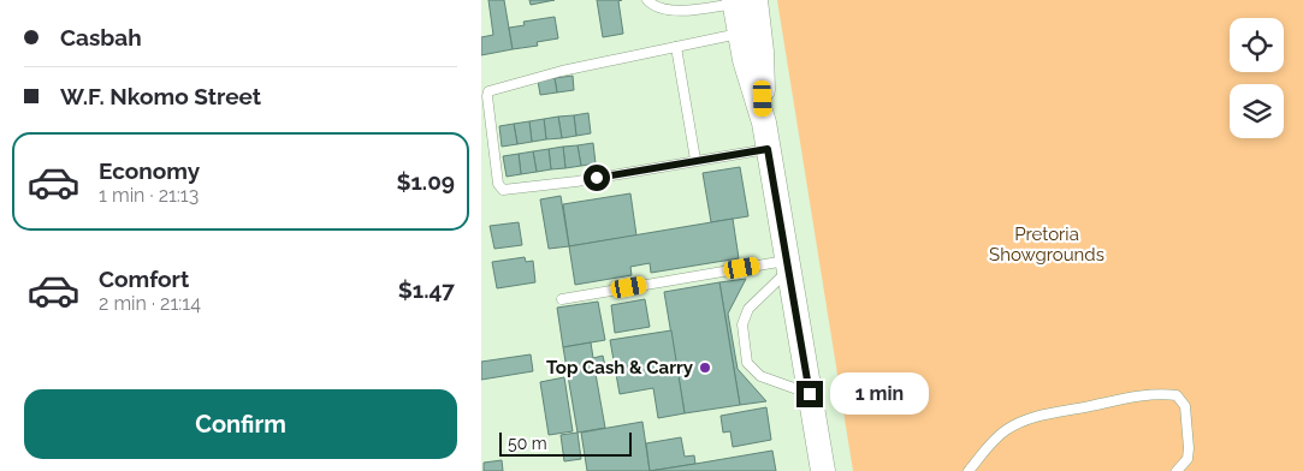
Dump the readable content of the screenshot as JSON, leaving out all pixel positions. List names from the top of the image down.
{
  "parks": ["Pretoria Showgrounds"],
  "places": ["Top Cash & Carry"],
  "scale_bar": "50 m",
  "page": {
    "banner": ["Casbah", "W.F. Nkomo Street"],
    "list": [
      {
        "name": "Economy",
        "note": "1 min · 21:13",
        "value": "$1.09"
      },
      {
        "name": "Comfort",
        "note": "2 min · 21:14",
        "value": "$1.47"
      }
    ],
    "bubble": "1 min",
    "buttons": "Confirm",
    "scale": "50 m"
  }
}
